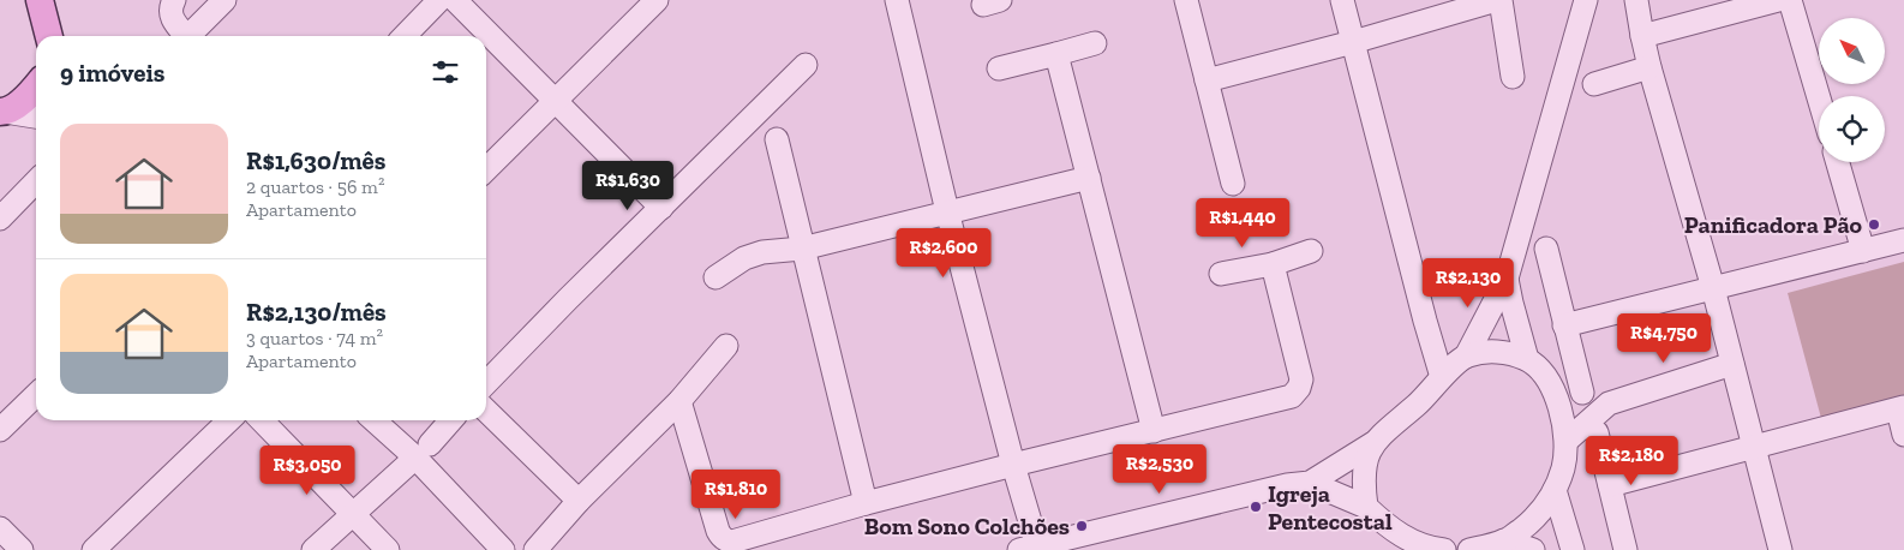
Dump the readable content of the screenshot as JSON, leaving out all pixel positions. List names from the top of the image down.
{
  "places": ["Panificadora Pão", "Igreja Pentecostal", "Bom Sono Colchões"],
  "north": "top left",
  "page": {
    "heading": "9 imóveis",
    "list": [
      {
        "name": "R$1,630/mês",
        "note": "2 quartos · 56 m² · Apartamento"
      },
      {
        "name": "R$2,130/mês",
        "note": "3 quartos · 74 m² · Apartamento"
      }
    ],
    "price": [
      "R$1,630",
      "R$1,440",
      "R$2,600",
      "R$2,130",
      "R$4,750",
      "R$2,180",
      "R$2,530",
      "R$3,050",
      "R$1,810"
    ]
  }
}
